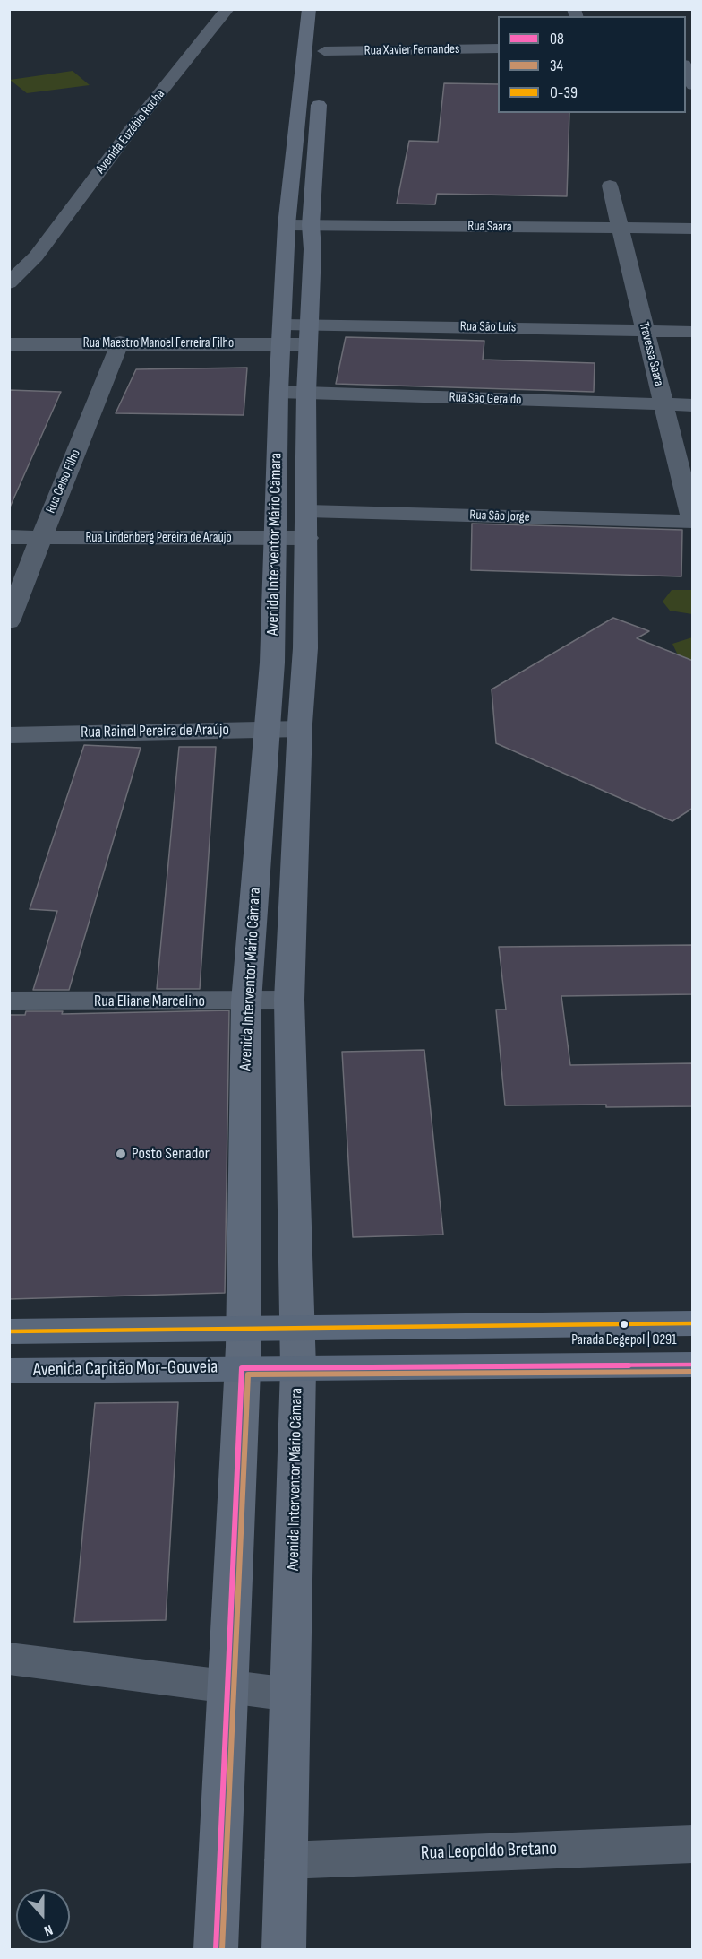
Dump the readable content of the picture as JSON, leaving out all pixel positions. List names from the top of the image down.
{
  "streets": {
    "main road": ["Avenida Interventor Mário Câmara", "Avenida Capitão Mor-Gouveia"],
    "street": [
      "Rua Xavier Fernandes",
      "Avenida Euzébio Rocha",
      "Rua Saara",
      "Rua São Luís",
      "Rua Maestro Manoel Ferreira Filho",
      "Travessa Saara",
      "Rua São Geraldo",
      "Rua Celso Filho",
      "Rua São Jorge",
      "Rua Lindenberg Pereira de Araújo",
      "Rua Rainel Pereira de Araújo",
      "Rua Eliane Marcelino",
      "Rua Leopoldo Bretano"
    ]
  },
  "crossings": [
    ["Rua Xavier Fernandes", "Avenida Interventor Mário Câmara"],
    ["Rua Saara", "Travessa Saara"],
    ["Rua Saara", "Avenida Interventor Mário Câmara"],
    ["Rua São Luís", "Rua Maestro Manoel Ferreira Filho"],
    ["Rua São Luís", "Travessa Saara"],
    ["Rua São Luís", "Avenida Interventor Mário Câmara"],
    ["Rua Maestro Manoel Ferreira Filho", "Rua Celso Filho"],
    ["Rua Maestro Manoel Ferreira Filho", "Avenida Interventor Mário Câmara"],
    ["Travessa Saara", "Rua São Geraldo"],
    ["Travessa Saara", "Rua São Jorge"],
    ["Rua São Geraldo", "Avenida Interventor Mário Câmara"],
    ["Rua Celso Filho", "Rua Lindenberg Pereira de Araújo"],
    ["Rua São Jorge", "Avenida Interventor Mário Câmara"],
    ["Rua Lindenberg Pereira de Araújo", "Avenida Interventor Mário Câmara"],
    ["Avenida Interventor Mário Câmara", "Rua Rainel Pereira de Araújo"],
    ["Avenida Interventor Mário Câmara", "Rua Eliane Marcelino"],
    ["Avenida Interventor Mário Câmara", "Avenida Capitão Mor-Gouveia"],
    ["Avenida Interventor Mário Câmara", "Rua Leopoldo Bretano"]
  ],
  "places": ["Posto Senador", "Parada Degepol | O291"],
  "lines": ["transit line O-39", "transit line 08", "transit line 34"],
  "legend": ["08", "34", "O-39"],
  "north": "bottom"
}
